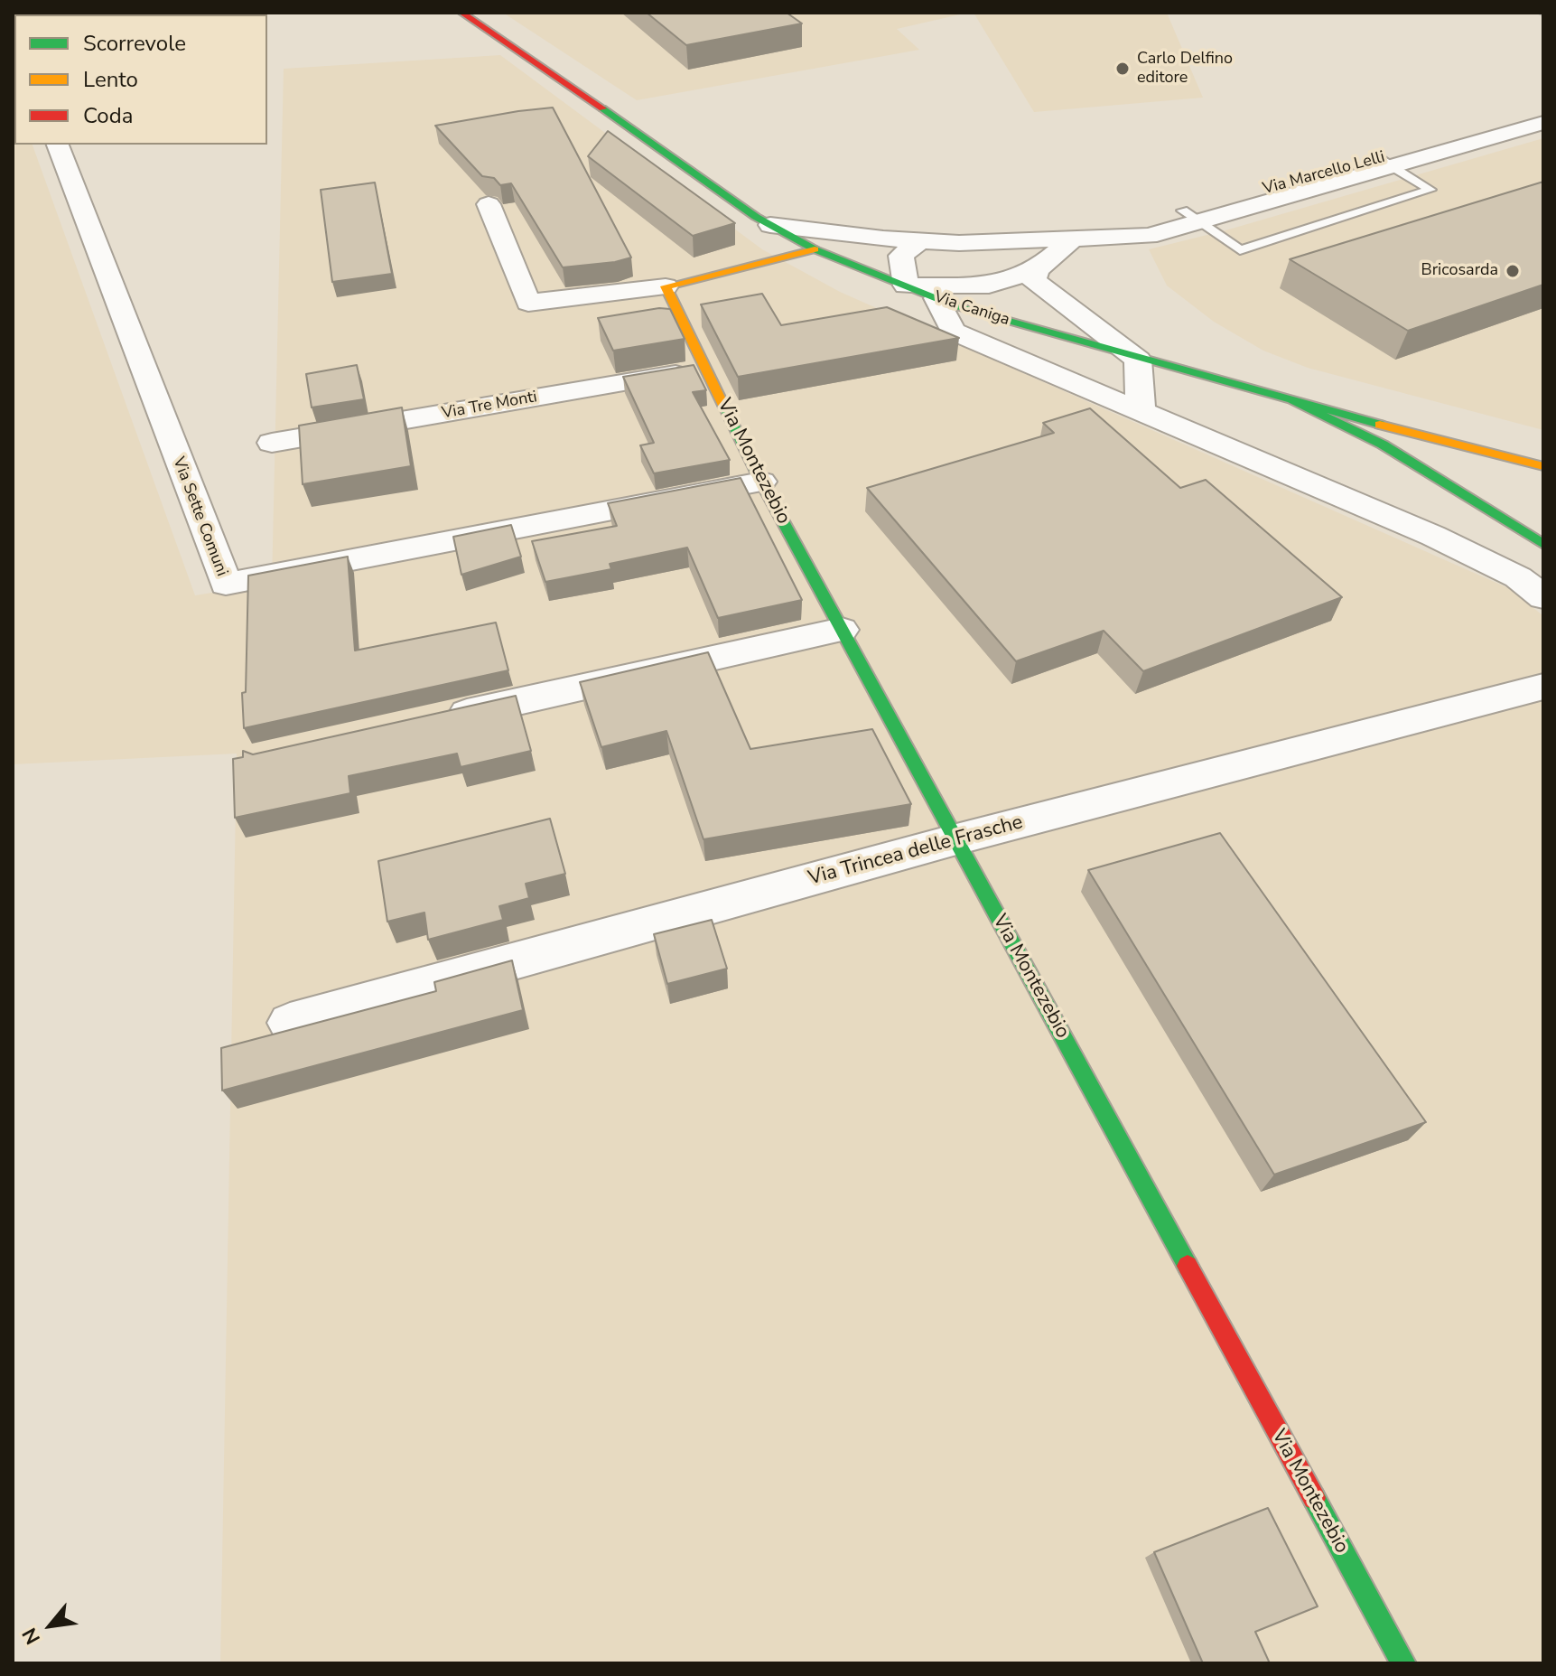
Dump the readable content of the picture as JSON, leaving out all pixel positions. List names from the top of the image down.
{
  "streets": {
    "main road": ["Via Caniga", "Via Montezebio"],
    "street": [
      "Via Marcello Lelli",
      "Via Tre Monti",
      "Via Sette Comuni",
      "Via Trincea delle Frasche"
    ]
  },
  "crossings": [
    ["Via Marcello Lelli", "Via Caniga"],
    ["Via Tre Monti", "Via Montezebio"],
    ["Via Montezebio", "Via Sette Comuni"],
    ["Via Montezebio", "Via Trincea delle Frasche"]
  ],
  "places": ["Carlo Delfino editore", "Bricosarda"],
  "legend": ["Scorrevole", "Lento", "Coda"],
  "north": "bottom left"
}
